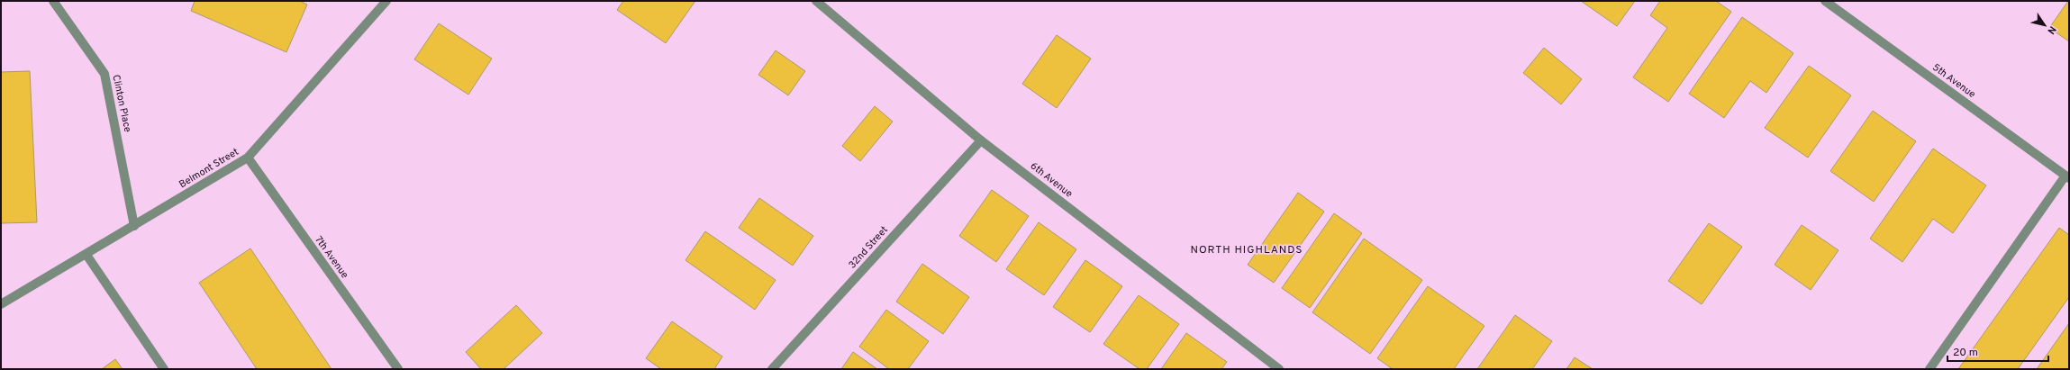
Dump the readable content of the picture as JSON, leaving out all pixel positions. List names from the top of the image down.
{
  "streets": {
    "street": [
      "5th Avenue",
      "Clinton Place",
      "Belmont Street",
      "6th Avenue",
      "32nd Street",
      "7th Avenue"
    ]
  },
  "crossings": [
    ["Clinton Place", "Belmont Street"],
    ["Belmont Street", "7th Avenue"],
    ["6th Avenue", "32nd Street"]
  ],
  "districts": ["NORTH HIGHLANDS"],
  "scale_bar": "20 m",
  "north": "bottom right"
}
